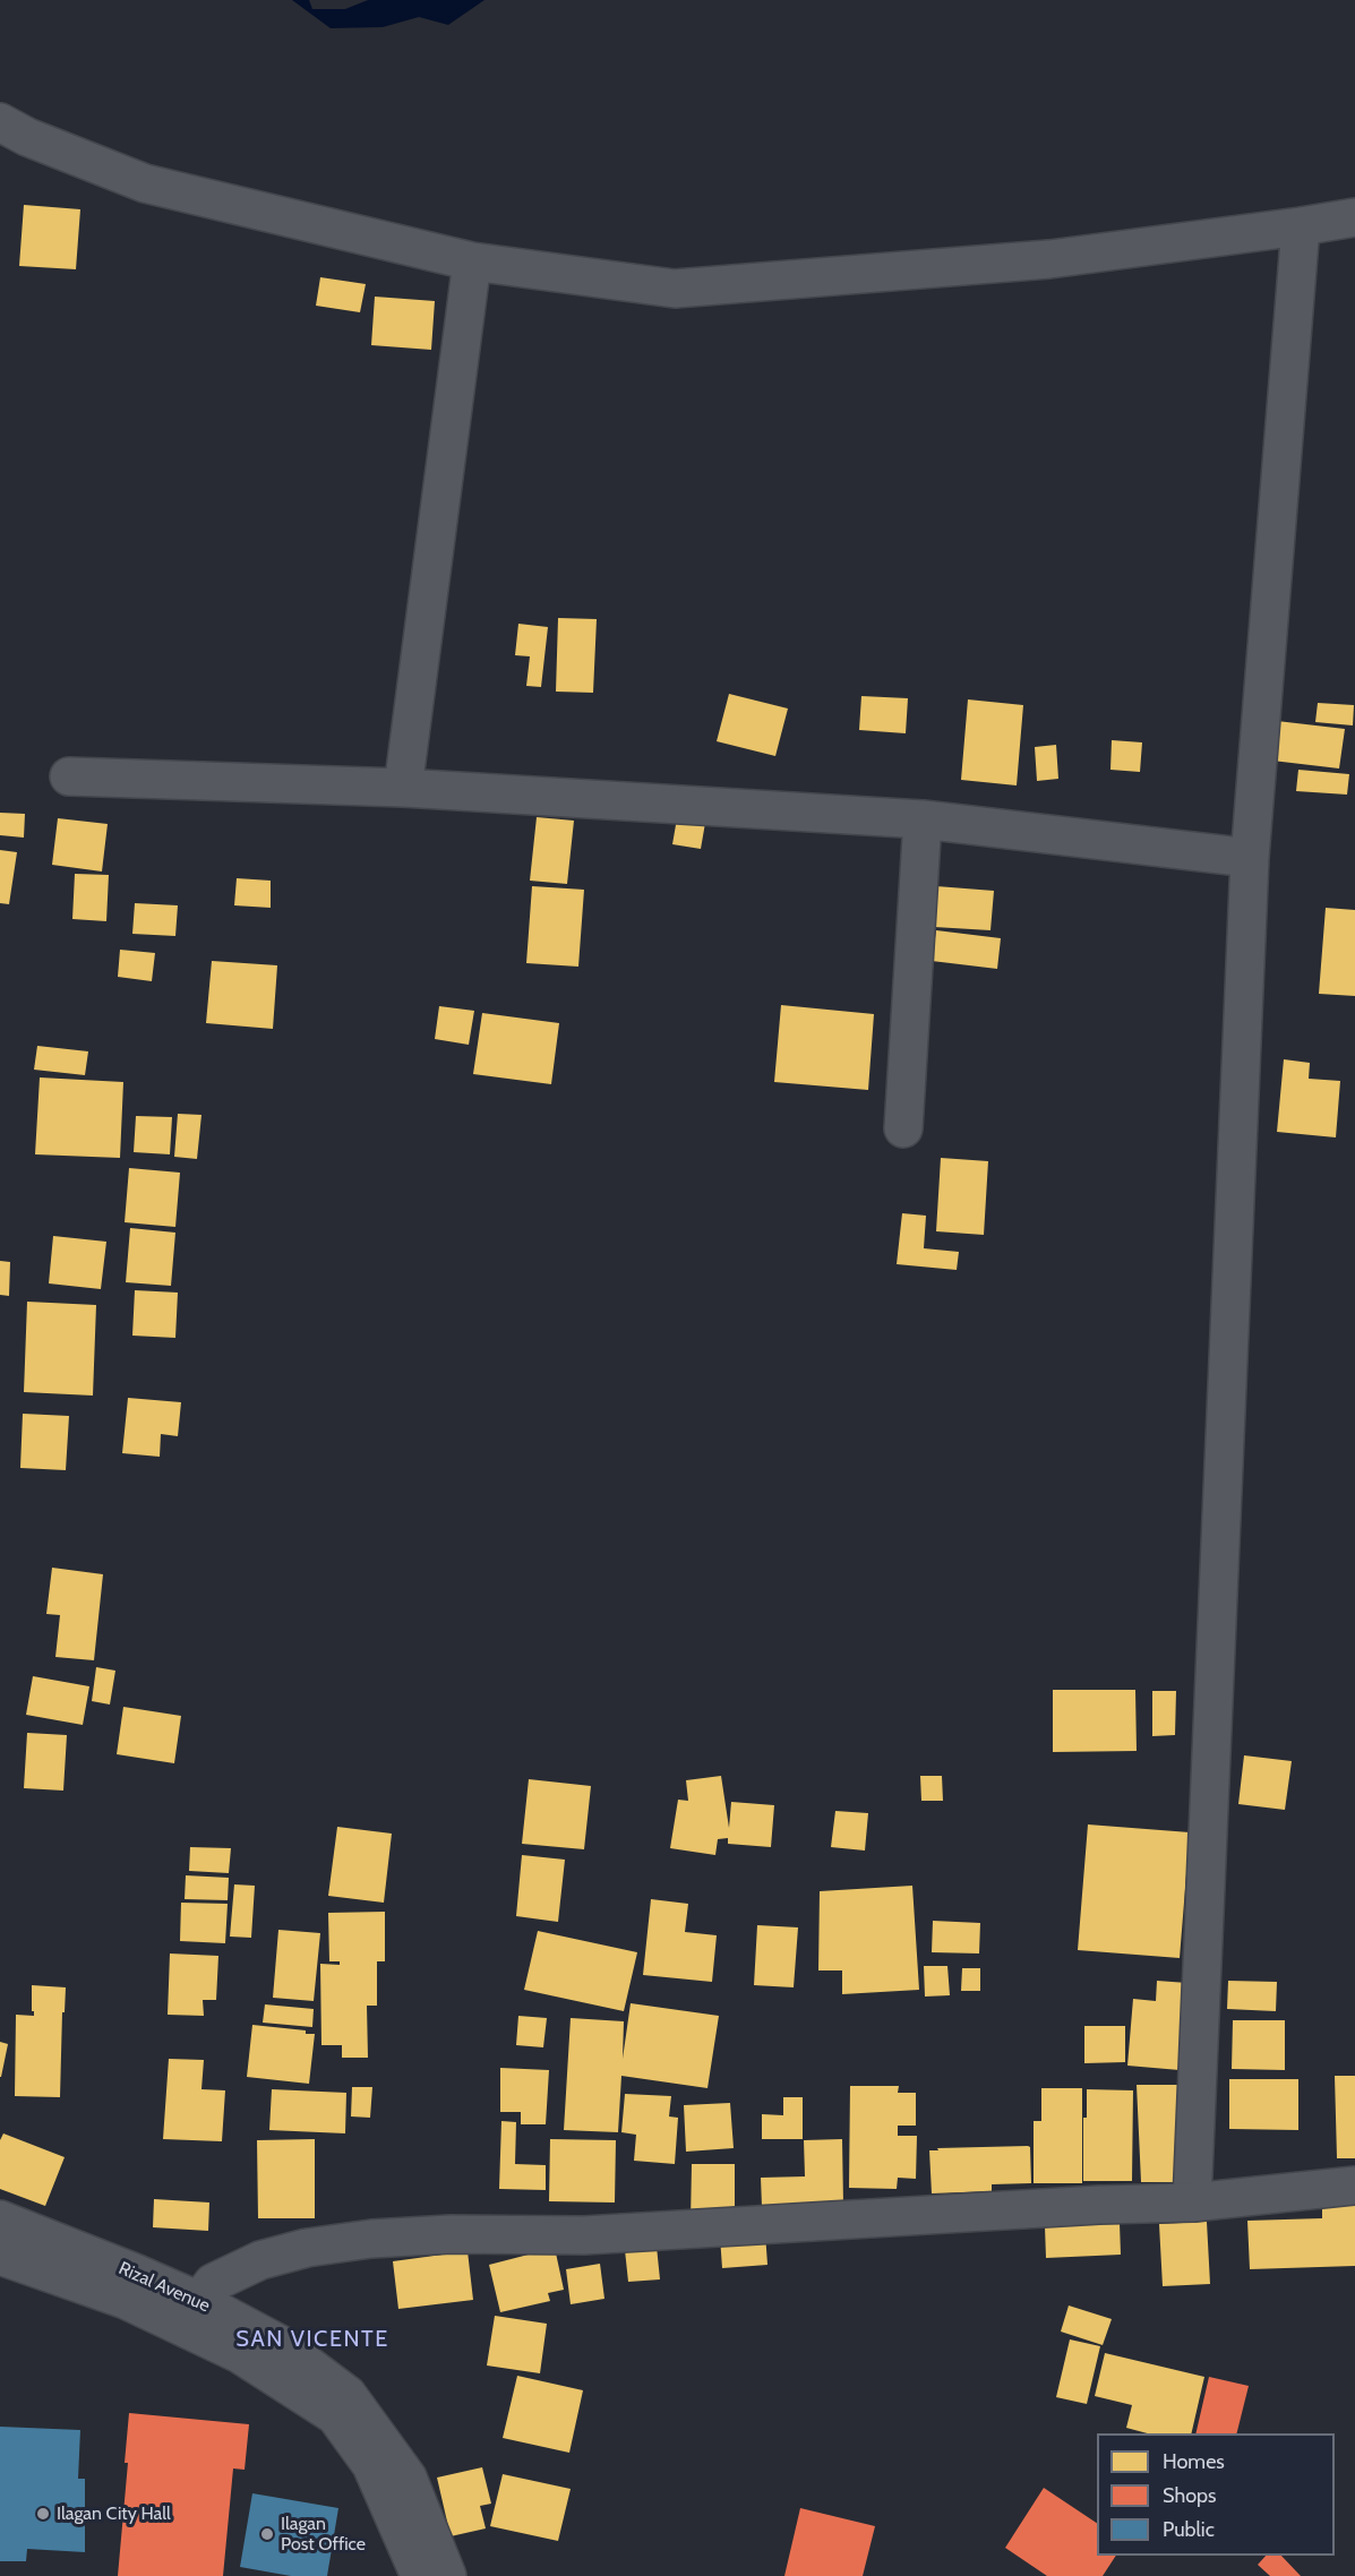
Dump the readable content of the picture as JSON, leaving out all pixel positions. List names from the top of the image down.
{
  "streets": {
    "street": ["Rizal Avenue"]
  },
  "districts": ["SAN VICENTE"],
  "places": ["Ilagan City Hall", "Ilagan Post Office"],
  "legend": ["Homes", "Shops", "Public"]
}
